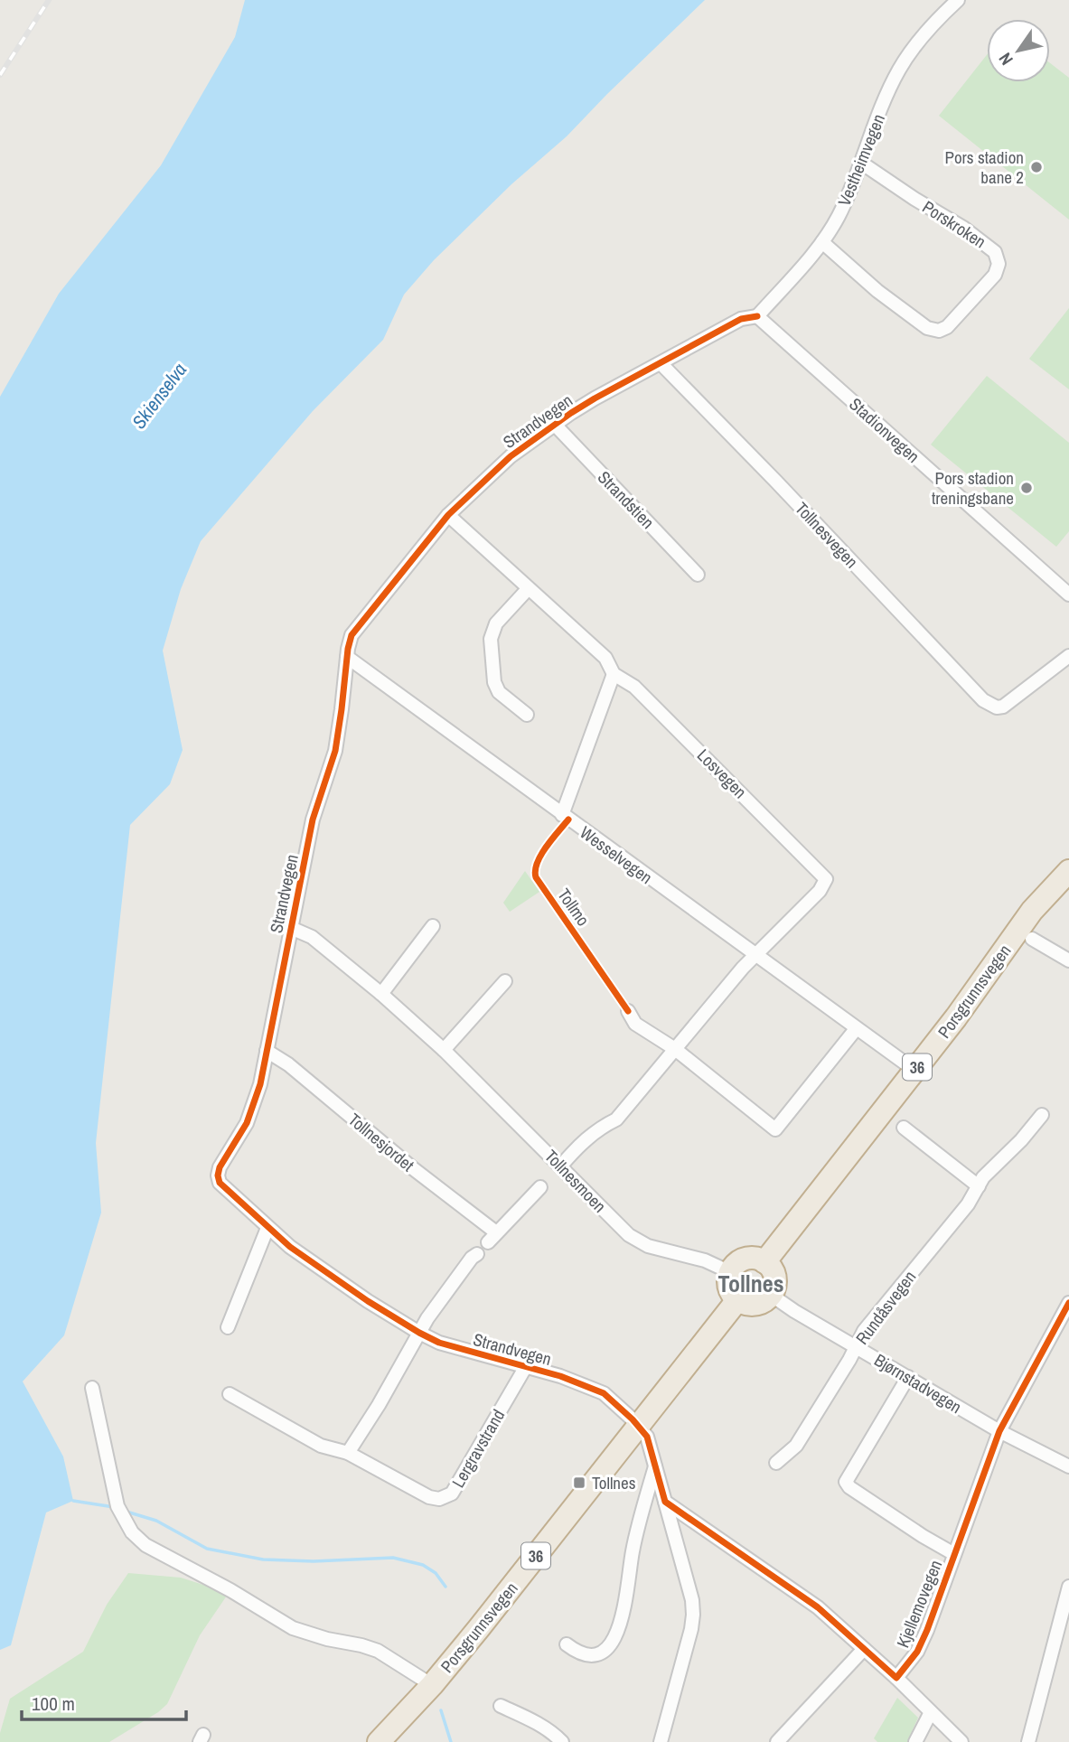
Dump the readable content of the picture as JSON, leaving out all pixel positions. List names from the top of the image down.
{
  "streets": {
    "highway": ["Porsgrunnsvegen", "36"],
    "street": [
      "Vestheimvegen",
      "Porskroken",
      "Strandvegen",
      "Stadionvegen",
      "Strandstien",
      "Tollnesvegen",
      "Losvegen",
      "Wesselvegen",
      "Tollnesjordet",
      "Tollnesmoen",
      "Rundåsvegen",
      "Bjørnstadvegen",
      "Lergravstrand",
      "Kjellemovegen"
    ],
    "cycle path": ["Tollmo"]
  },
  "crossings": [
    ["Vestheimvegen", "Porskroken"],
    ["Vestheimvegen", "Strandvegen"],
    ["Vestheimvegen", "Stadionvegen"],
    ["Strandvegen", "Stadionvegen"],
    ["Strandvegen", "Strandstien"],
    ["Strandvegen", "Tollnesvegen"],
    ["Strandvegen", "Losvegen"],
    ["Strandvegen", "Wesselvegen"],
    ["Strandvegen", "Porsgrunnsvegen"],
    ["Strandvegen", "Tollnesjordet"],
    ["Strandvegen", "Tollnesmoen"],
    ["Strandvegen", "Lergravstrand"],
    ["Losvegen", "Wesselvegen"],
    ["Wesselvegen", "Porsgrunnsvegen"],
    ["Porsgrunnsvegen", "Tollnesmoen"],
    ["Porsgrunnsvegen", "Bjørnstadvegen"],
    ["Tollnesmoen", "Bjørnstadvegen"],
    ["Rundåsvegen", "Bjørnstadvegen"],
    ["Bjørnstadvegen", "Kjellemovegen"]
  ],
  "districts": ["Tollnes"],
  "water": ["Skienselva"],
  "places": {
    "other": ["Pors stadion bane 2", "Pors stadion treningsbane"],
    "transit": ["Tollnes"]
  },
  "scale_bar": "100 m",
  "north": "bottom left"
}
